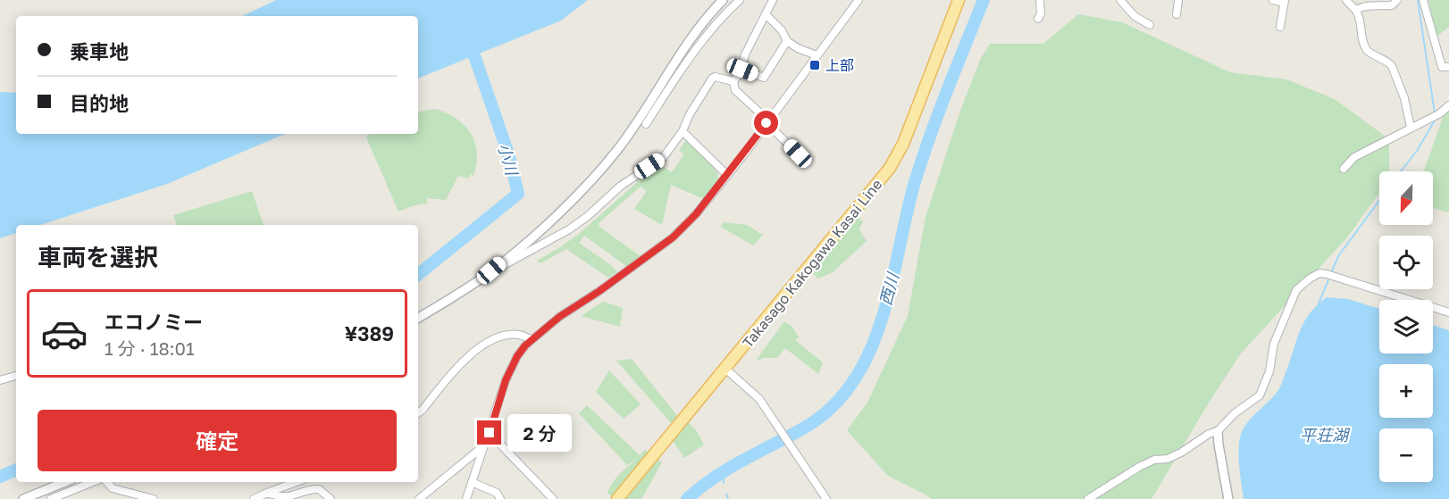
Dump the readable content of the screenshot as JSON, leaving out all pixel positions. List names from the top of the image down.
{
  "streets": {
    "main road": ["Takasago Kakogawa Kasai Line"]
  },
  "water": ["小川", "西川", "平荘湖"],
  "places": {
    "transit": ["上部"]
  },
  "north": "bottom",
  "page": {
    "banner": ["乗車地", "目的地"],
    "map_buttons": ["+", "−"],
    "heading": "車両を選択",
    "list": [
      {
        "name": "エコノミー",
        "note": "1 分 · 18:01",
        "value": "¥389"
      }
    ],
    "buttons": "確定",
    "bubble": "2 分"
  }
}
